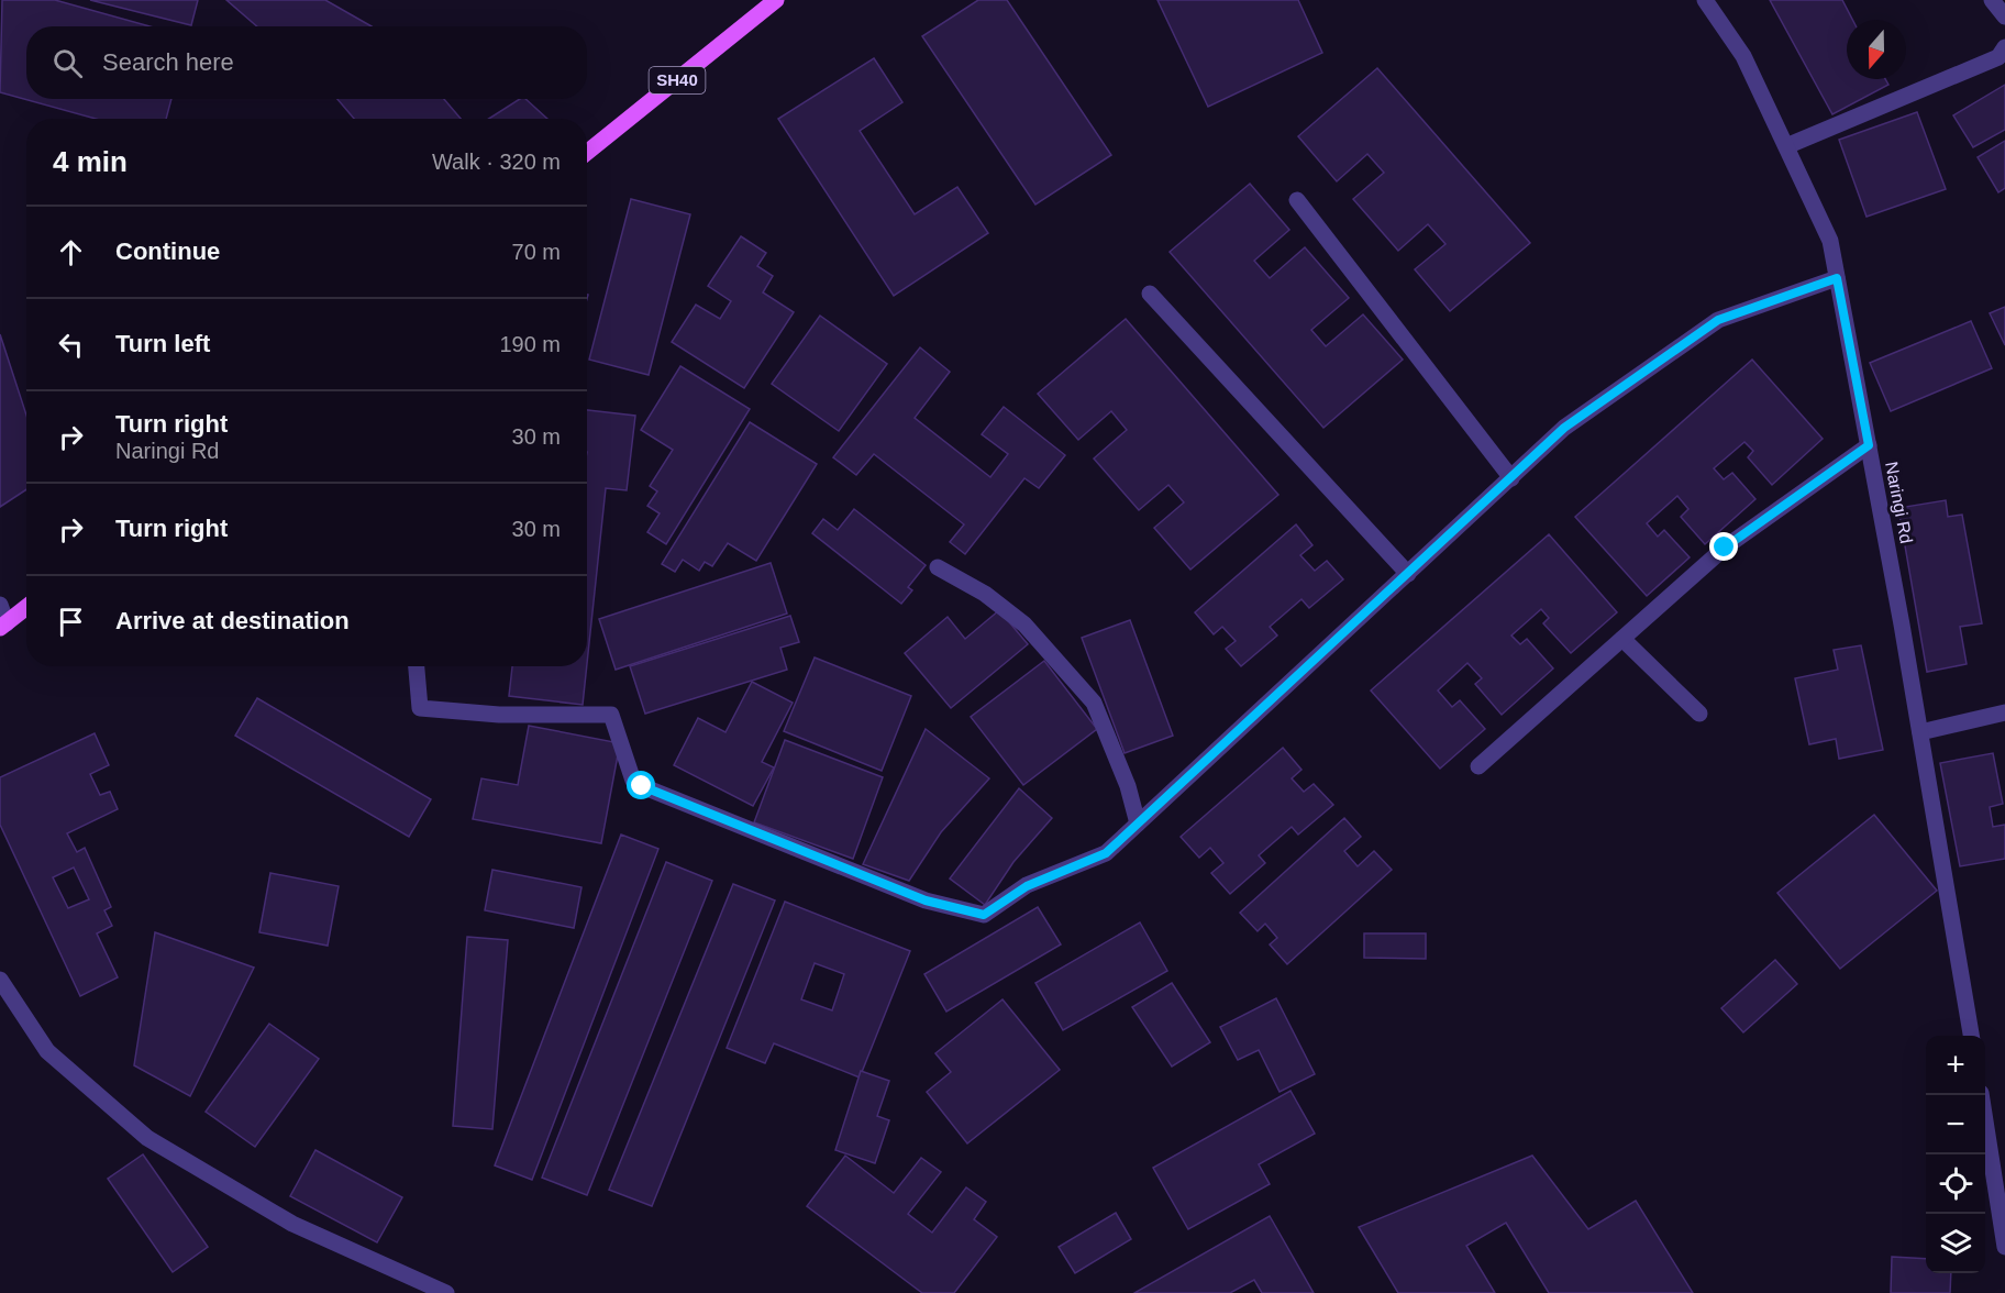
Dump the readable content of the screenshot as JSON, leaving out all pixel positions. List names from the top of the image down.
{
  "streets": {
    "main road": ["SH40"],
    "street": ["Naringi Rd"]
  },
  "north": "bottom",
  "page": {
    "search": "Search here",
    "heading": ["4 min", "Walk · 320 m"],
    "list": [
      ["Continue", "70 m"],
      ["Turn left", "190 m"],
      ["Turn right", "Naringi Rd", "30 m"],
      ["Turn right", "30 m"],
      "Arrive at destination"
    ],
    "map_buttons": ["+", "−"]
  }
}
